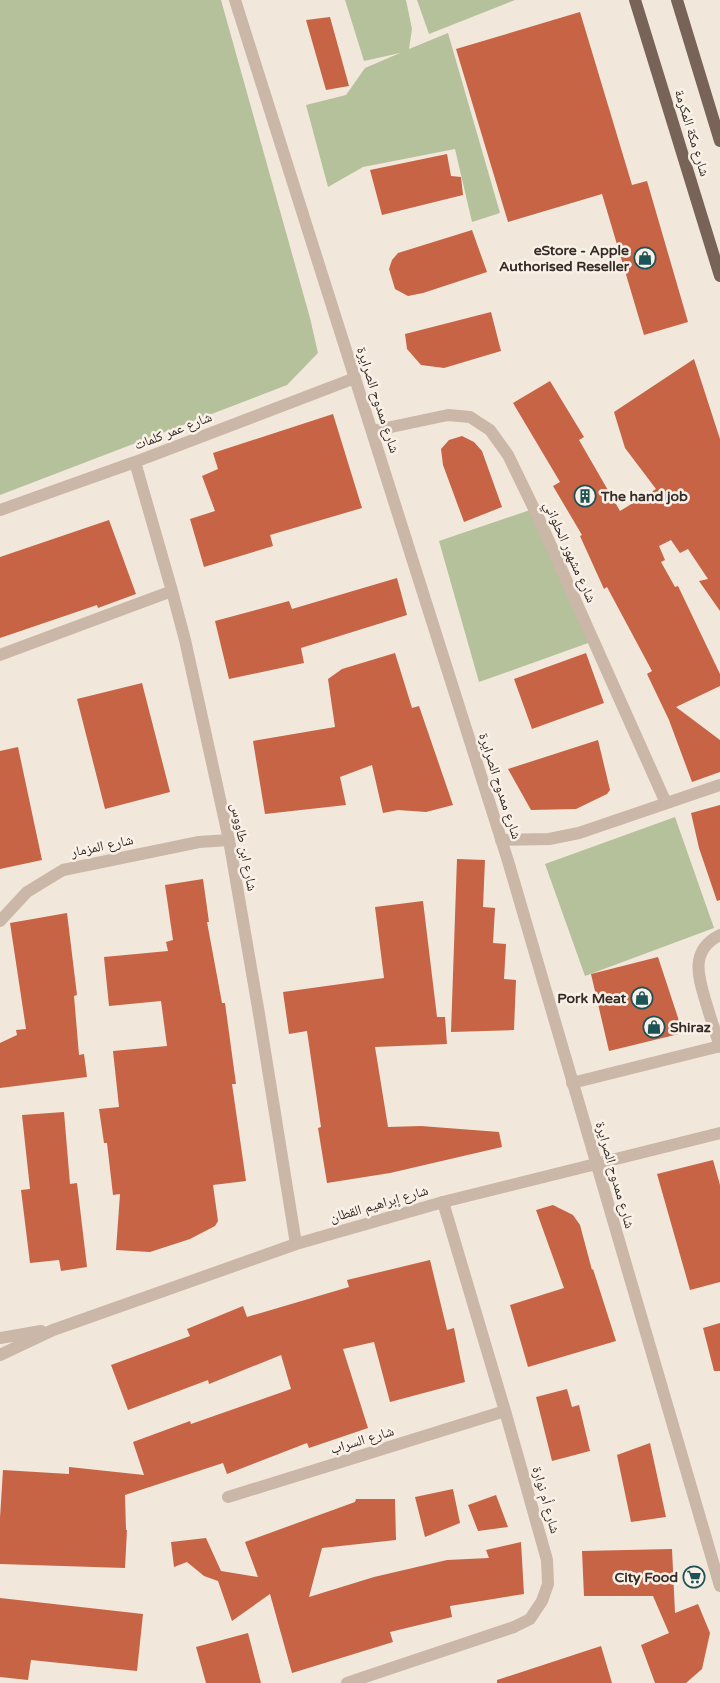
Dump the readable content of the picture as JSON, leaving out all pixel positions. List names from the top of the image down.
{
  "streets": {
    "main road": ["شارع مكة المكرمة"],
    "street": [
      "شارع ممدوح الصرايرة",
      "شارع عمر كلمات",
      "شارع مشهور الحلواني",
      "شارع المزمار",
      "شارع ابن طاووس",
      "شارع إبراهيم القطان",
      "شارع السراب",
      "شارع أم نوارة"
    ]
  },
  "crossings": [
    ["شارع ممدوح الصرايرة", "شارع عمر كلمات"],
    ["شارع ممدوح الصرايرة", "شارع مشهور الحلواني"],
    ["شارع ممدوح الصرايرة", "شارع إبراهيم القطان"],
    ["شارع عمر كلمات", "شارع ابن طاووس"],
    ["شارع المزمار", "شارع ابن طاووس"],
    ["شارع ابن طاووس", "شارع إبراهيم القطان"],
    ["شارع إبراهيم القطان", "شارع أم نوارة"],
    ["شارع السراب", "شارع أم نوارة"]
  ],
  "places": {
    "shop": ["eStore - Apple Authorised Reseller", "Pork Meat", "Shiraz"],
    "building": ["The hand job"],
    "supermarket": ["City Food"]
  }
}
